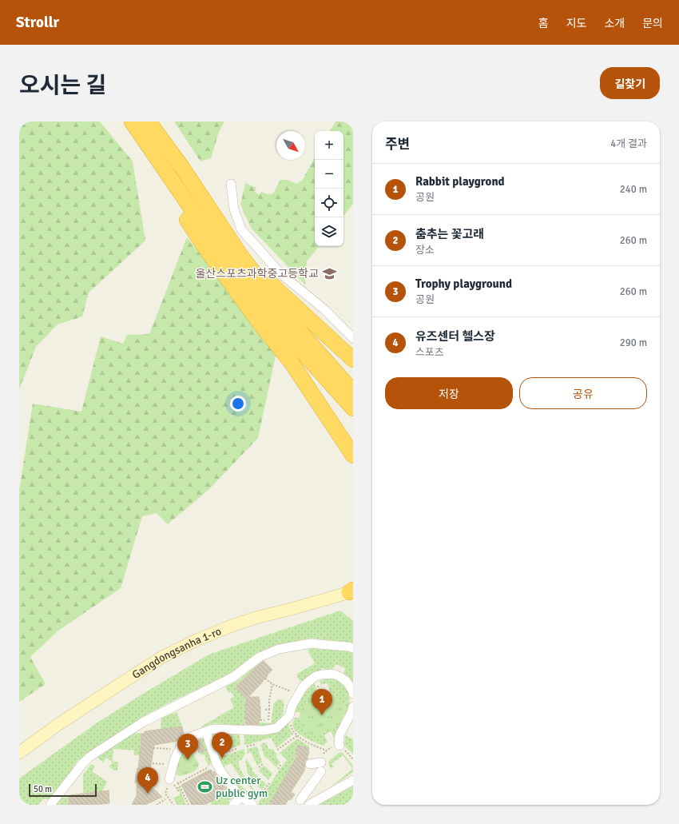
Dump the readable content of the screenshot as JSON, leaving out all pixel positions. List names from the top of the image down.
{
  "streets": {
    "street": ["Gangdongsanha 1-ro"]
  },
  "places": {
    "school or university": ["울산스포츠과학중고등학교"],
    "sports": ["Uz center public gym"]
  },
  "scale_bar": "50 m",
  "north": "bottom right",
  "page": {
    "header": "Strollr",
    "nav": [
      "홈",
      "지도",
      "소개",
      "문의"
    ],
    "title": "오시는 길",
    "buttons": [
      "길찾기",
      ["저장", "공유"]
    ],
    "heading": ["주변", "4개 결과"],
    "map_buttons": ["+", "−"],
    "list": [
      {
        "mark": "1",
        "name": "Rabbit playgrond",
        "note": "공원",
        "value": "240 m"
      },
      {
        "mark": "2",
        "name": "춤추는 꽃고래",
        "note": "장소",
        "value": "260 m"
      },
      {
        "mark": "3",
        "name": "Trophy playground",
        "note": "공원",
        "value": "260 m"
      },
      {
        "mark": "4",
        "name": "유즈센터 헬스장",
        "note": "스포츠",
        "value": "290 m"
      }
    ],
    "pins": [
      "1",
      "2",
      "3",
      "4"
    ],
    "scale": "50 m"
  }
}
